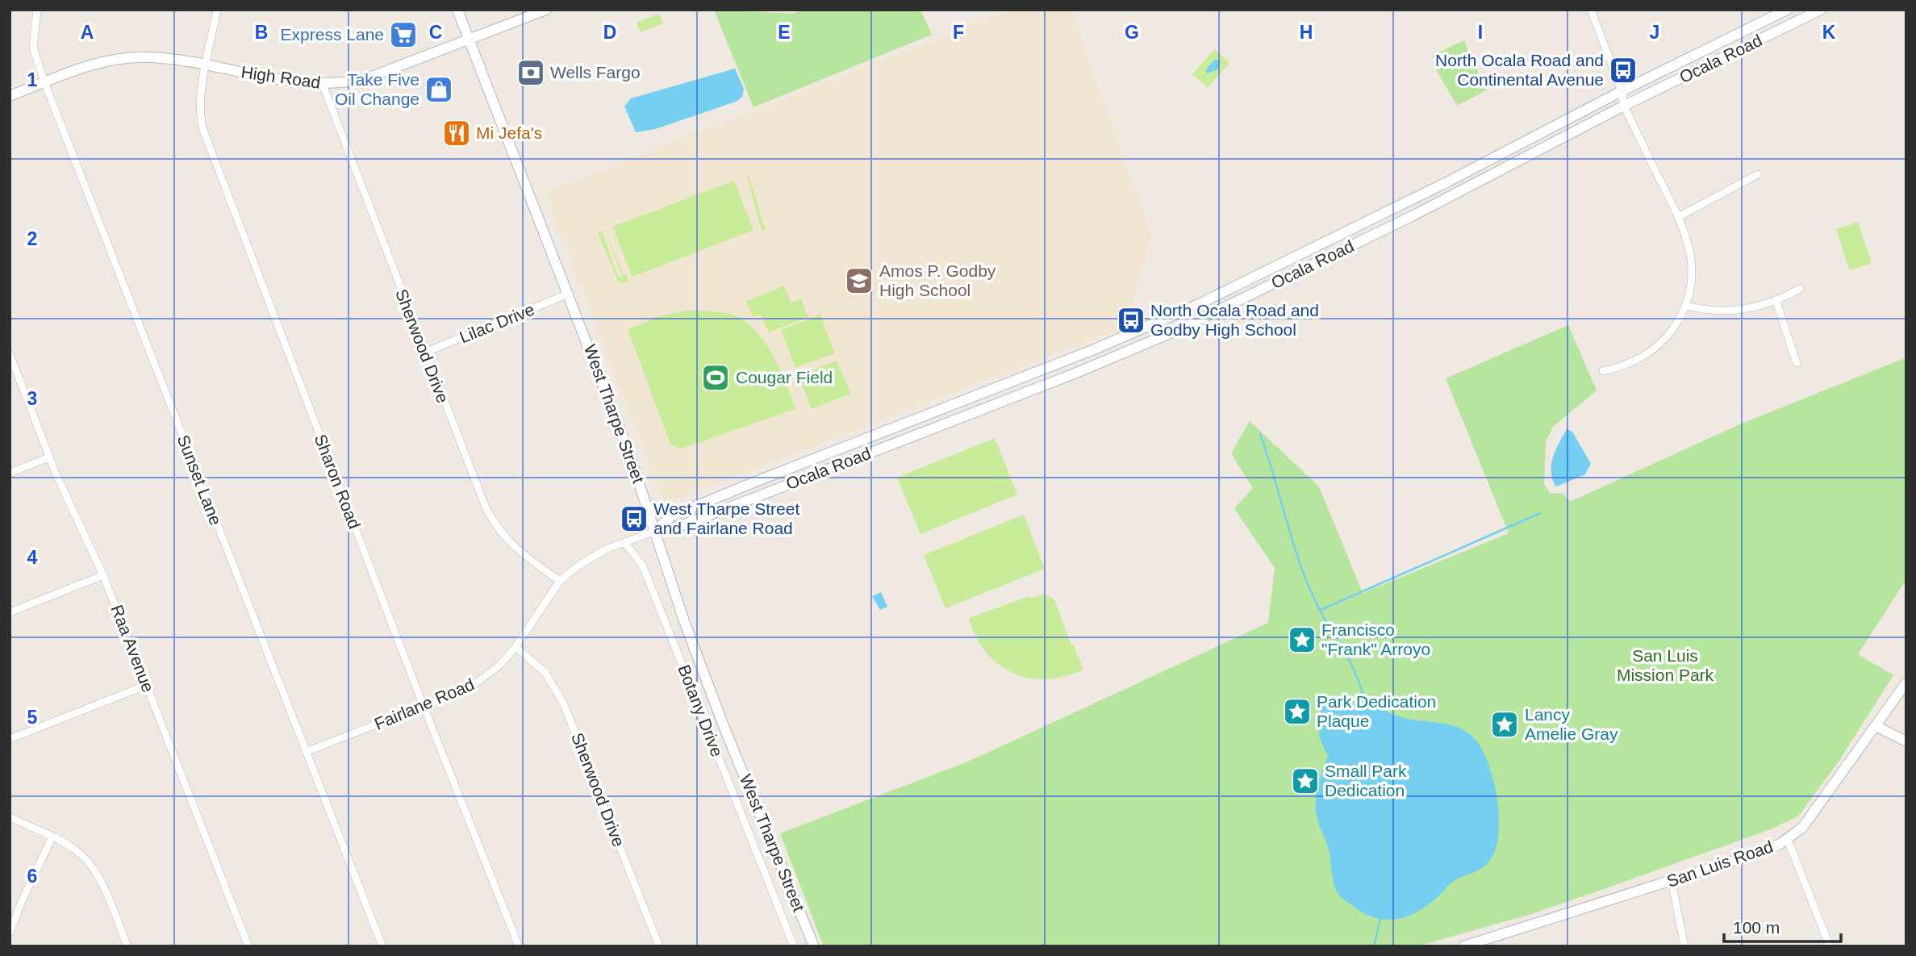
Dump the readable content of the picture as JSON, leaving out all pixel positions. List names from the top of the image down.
{
  "streets": {
    "main road": [
      "Ocala Road",
      "High Road",
      "West Tharpe Street",
      "San Luis Road"
    ],
    "street": [
      "Lilac Drive",
      "Sherwood Drive",
      "Sunset Lane",
      "Sharon Road",
      "Raa Avenue",
      "Fairlane Road",
      "Botany Drive"
    ]
  },
  "crossings": [
    ["Ocala Road", "West Tharpe Street"],
    ["Ocala Road", "Fairlane Road"],
    ["High Road", "Sherwood Drive"],
    ["High Road", "West Tharpe Street"],
    ["High Road", "Sunset Lane"],
    ["High Road", "Sharon Road"],
    ["Lilac Drive", "Sherwood Drive"],
    ["Lilac Drive", "West Tharpe Street"],
    ["Sherwood Drive", "Fairlane Road"],
    ["West Tharpe Street", "Fairlane Road"],
    ["Sunset Lane", "Fairlane Road"],
    ["Sharon Road", "Fairlane Road"],
    ["Fairlane Road", "Botany Drive"]
  ],
  "parks": ["San Luis Mission Park"],
  "places": {
    "supermarket": ["Express Lane"],
    "bus stop": ["North Ocala Road and Continental Avenue", "North Ocala Road and Godby High School", "West Tharpe Street and Fairlane Road"],
    "bank": ["Wells Fargo"],
    "shop": ["Take Five Oil Change"],
    "restaurant": ["Mi Jefa's"],
    "school or university": ["Amos P. Godby High School"],
    "sports": ["Cougar Field"],
    "place": [
      "Francisco \"Frank\" Arroyo",
      "Park Dedication Plaque",
      "Lancy Amelie Gray",
      "Small Park Dedication"
    ]
  },
  "scale_bar": "100 m",
  "grid": {
    "columns": [
      "A",
      "B",
      "C",
      "D",
      "E",
      "F",
      "G",
      "H",
      "I",
      "J",
      "K"
    ],
    "rows": [
      "1",
      "2",
      "3",
      "4",
      "5",
      "6"
    ]
  }
}
